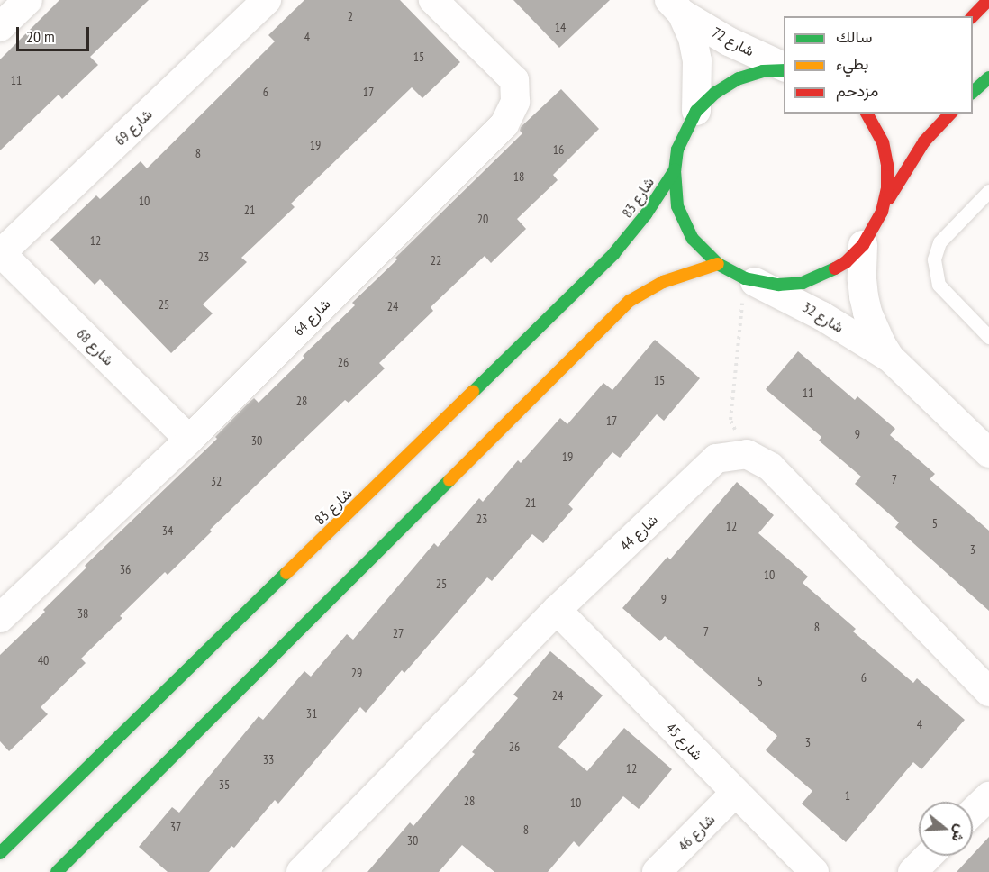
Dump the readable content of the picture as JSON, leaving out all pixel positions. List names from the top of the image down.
{
  "streets": {
    "street": [
      "شارع 72",
      "شارع 69",
      "شارع 83",
      "شارع 64",
      "شارع 32",
      "شارع 68",
      "شارع 44",
      "شارع 45",
      "شارع 46"
    ]
  },
  "crossings": [
    ["شارع 69", "شارع 68"],
    ["شارع 64", "شارع 68"],
    ["شارع 44", "شارع 45"],
    ["شارع 45", "شارع 46"]
  ],
  "house_numbers": [
    "2",
    "14",
    "4",
    "15",
    "11",
    "6",
    "17",
    "19",
    "16",
    "8",
    "18",
    "10",
    "21",
    "20",
    "12",
    "23",
    "22",
    "25",
    "24",
    "26",
    "15",
    "11",
    "28",
    "17",
    "9",
    "30",
    "19",
    "7",
    "32",
    "21",
    "23",
    "5",
    "12",
    "34",
    "3",
    "36",
    "10",
    "25",
    "9",
    "38",
    "8",
    "7",
    "27",
    "40",
    "29",
    "6",
    "5",
    "24",
    "31",
    "4",
    "3",
    "26",
    "33",
    "12",
    "35",
    "1",
    "28",
    "10",
    "37",
    "8",
    "30"
  ],
  "legend": ["سالك", "بطيء", "مزدحم"],
  "scale_bar": "20 m",
  "north": "right"
}
